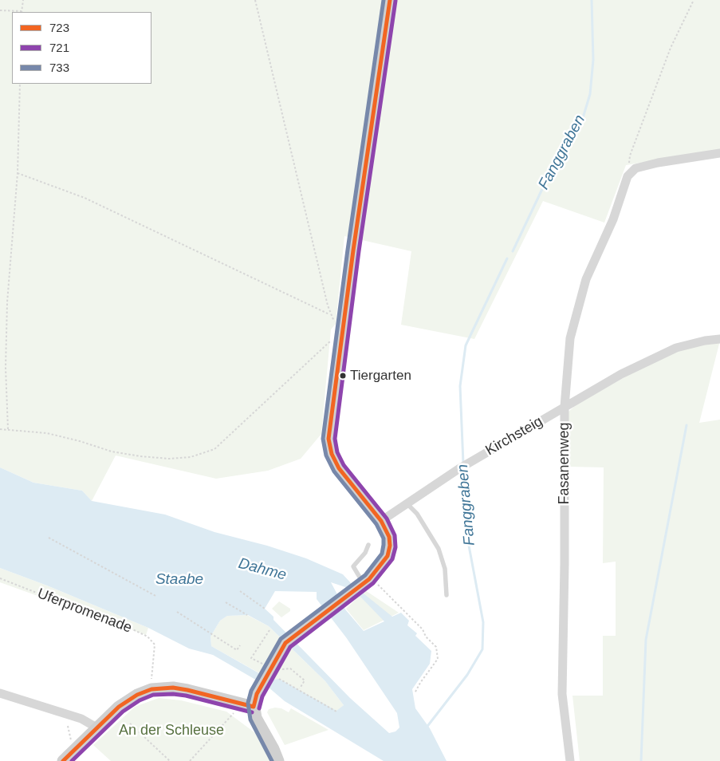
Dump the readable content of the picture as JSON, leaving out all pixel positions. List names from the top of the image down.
{
  "streets": {
    "street": ["Kirchsteig", "Fasanenweg"],
    "path": ["Uferpromenade"]
  },
  "crossings": [
    ["Kirchsteig", "Fasanenweg"]
  ],
  "water": ["Fanggraben", "Dahme", "Staabe"],
  "parks": ["An der Schleuse"],
  "places": ["Tiergarten"],
  "lines": ["transit line 723", "transit line 733", "transit line 721"],
  "legend": ["723", "721", "733"]
}
